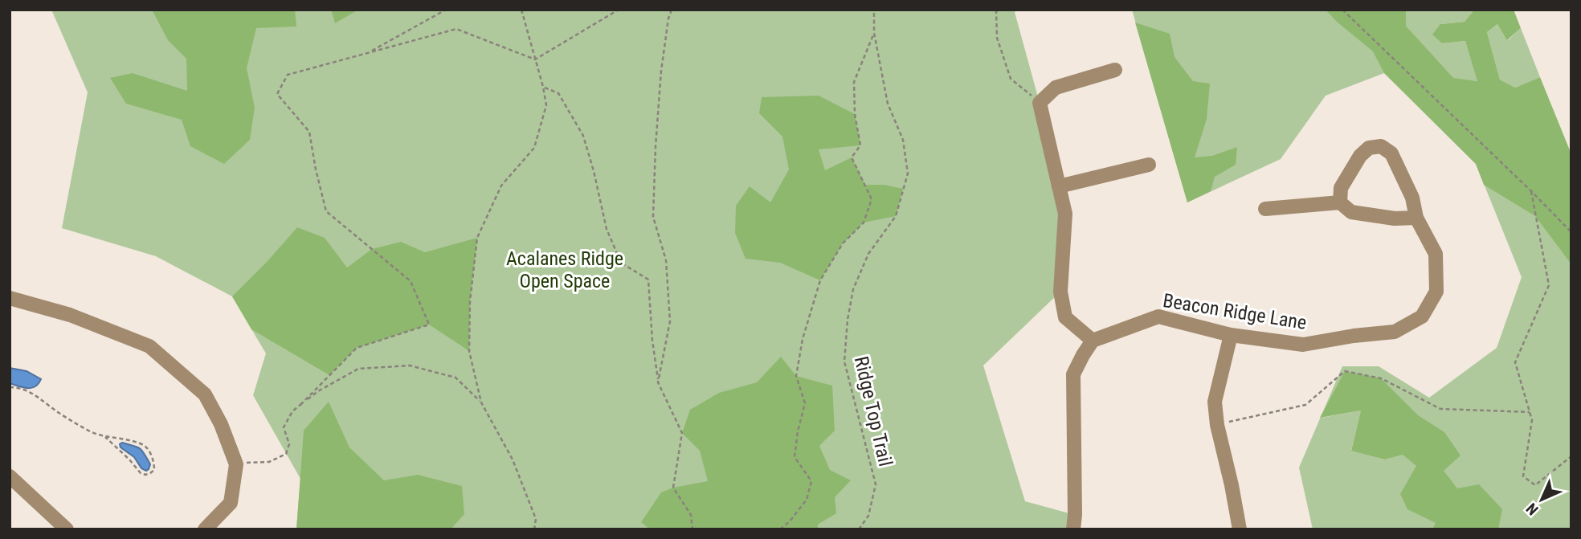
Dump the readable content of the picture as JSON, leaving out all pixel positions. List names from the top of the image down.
{
  "streets": {
    "street": ["Beacon Ridge Lane"],
    "path": ["Ridge Top Trail"]
  },
  "parks": ["Acalanes Ridge Open Space"],
  "north": "bottom left"
}
